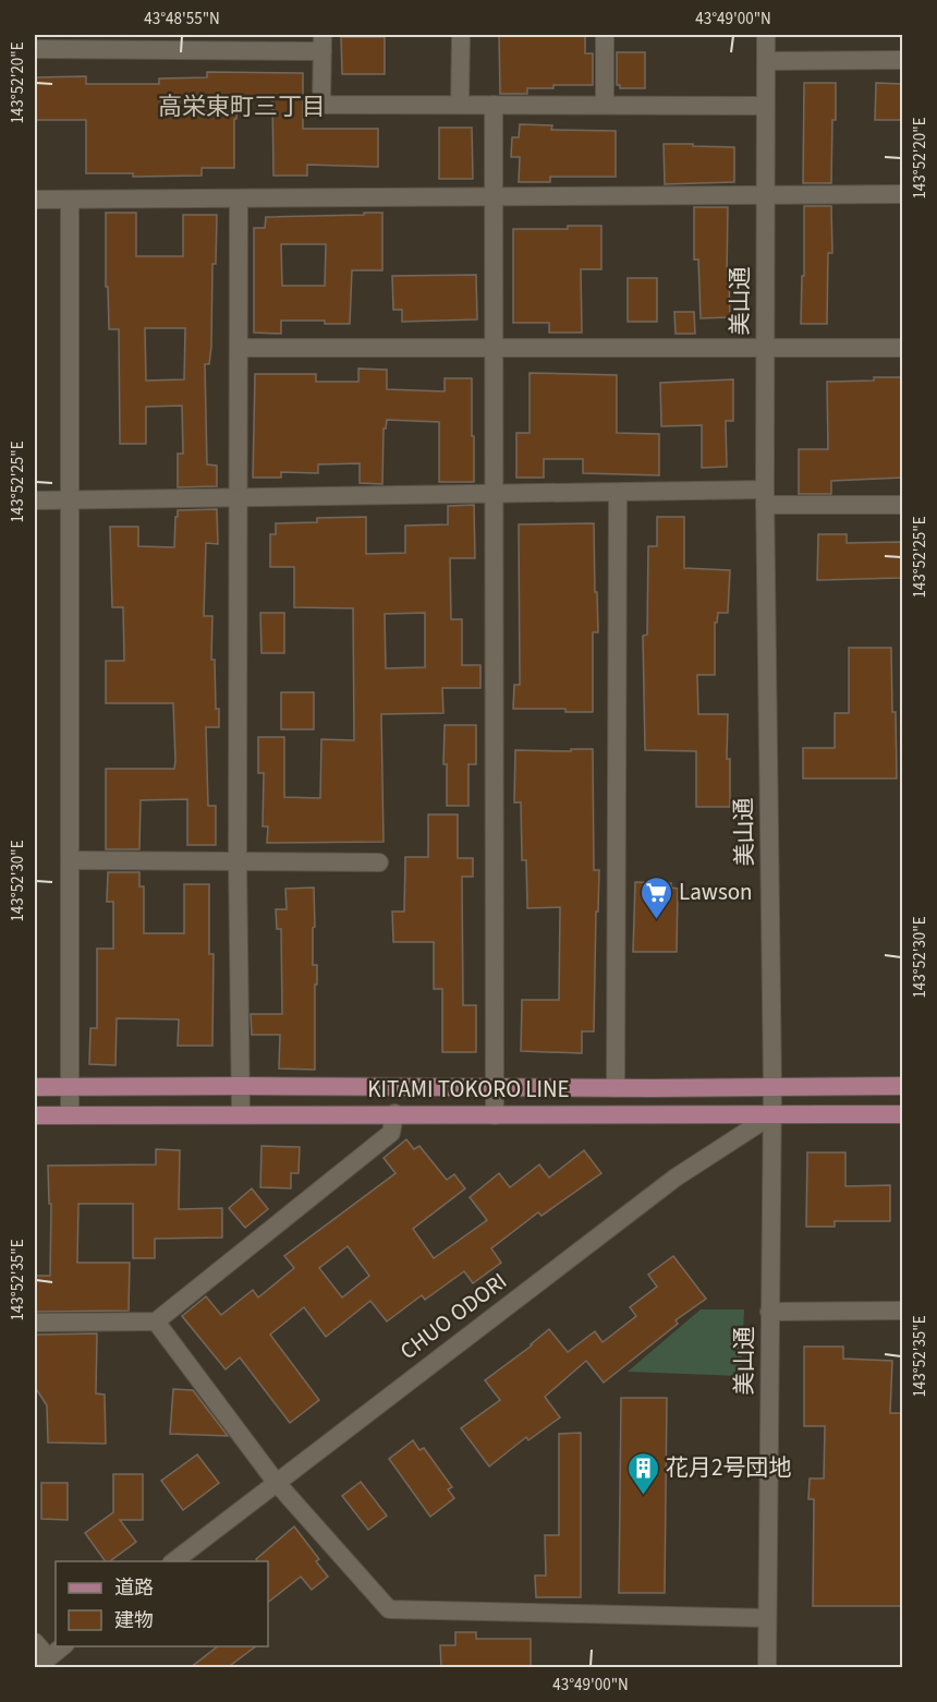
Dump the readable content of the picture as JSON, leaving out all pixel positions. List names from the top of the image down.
{
  "streets": {
    "main road": ["KITAMI TOKORO LINE"],
    "street": ["美山通", "CHUO ODORI"]
  },
  "crossings": [
    ["美山通", "KITAMI TOKORO LINE"],
    ["美山通", "CHUO ODORI"],
    ["KITAMI TOKORO LINE", "CHUO ODORI"]
  ],
  "districts": ["高栄東町三丁目"],
  "places": {
    "supermarket": ["Lawson"],
    "building": ["花月2号団地"]
  },
  "legend": ["道路", "建物"],
  "coordinates": [
    "43°48'55\"N",
    "43°49'00\"N",
    "143°52'20\"E",
    "143°52'25\"E",
    "143°52'30\"E",
    "143°52'35\"E"
  ]
}
